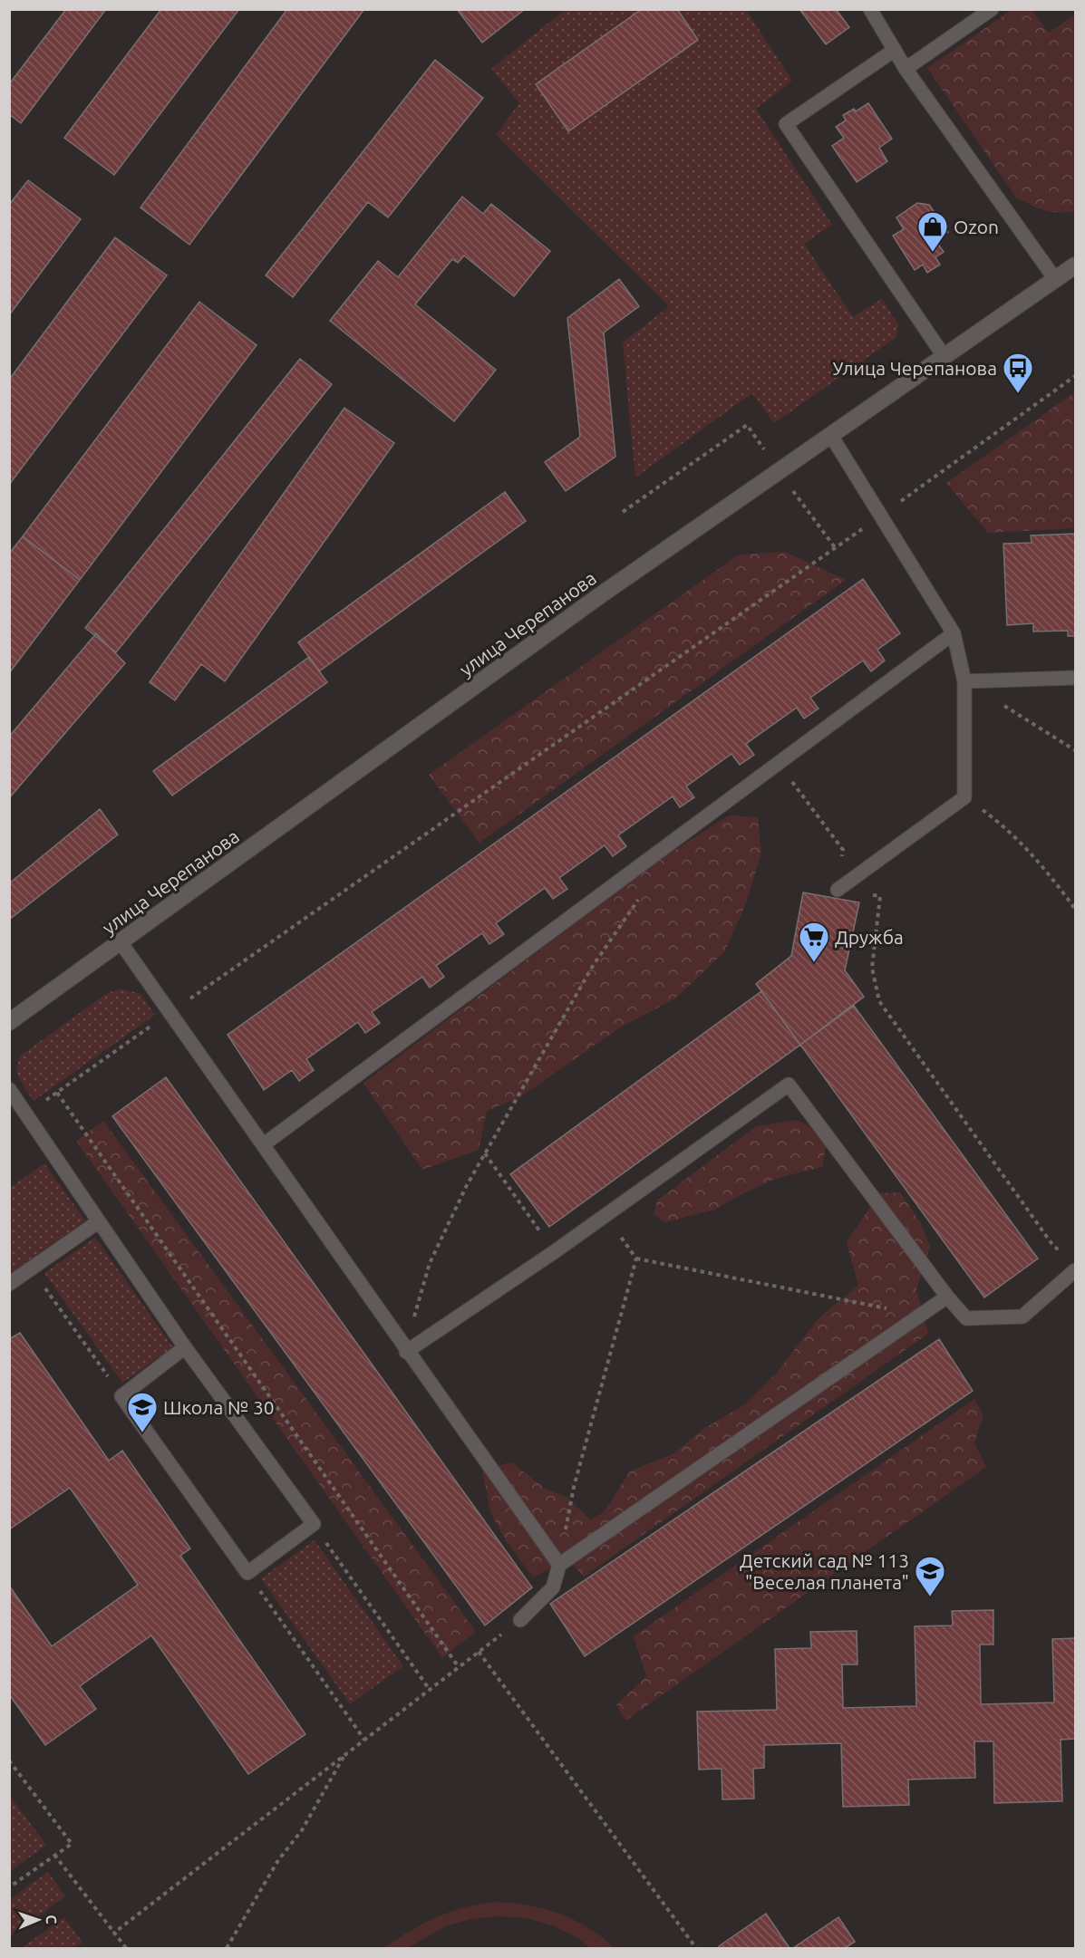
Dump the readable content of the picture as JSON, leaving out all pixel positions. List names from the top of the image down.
{
  "streets": {
    "main road": ["улица Черепанова"]
  },
  "places": {
    "shop": ["Ozon"],
    "bus stop": ["Улица Черепанова"],
    "supermarket": ["Дружба"],
    "school or university": ["Школа № 30", "Детский сад № 113 \"Веселая планета\""]
  },
  "north": "right"
}
